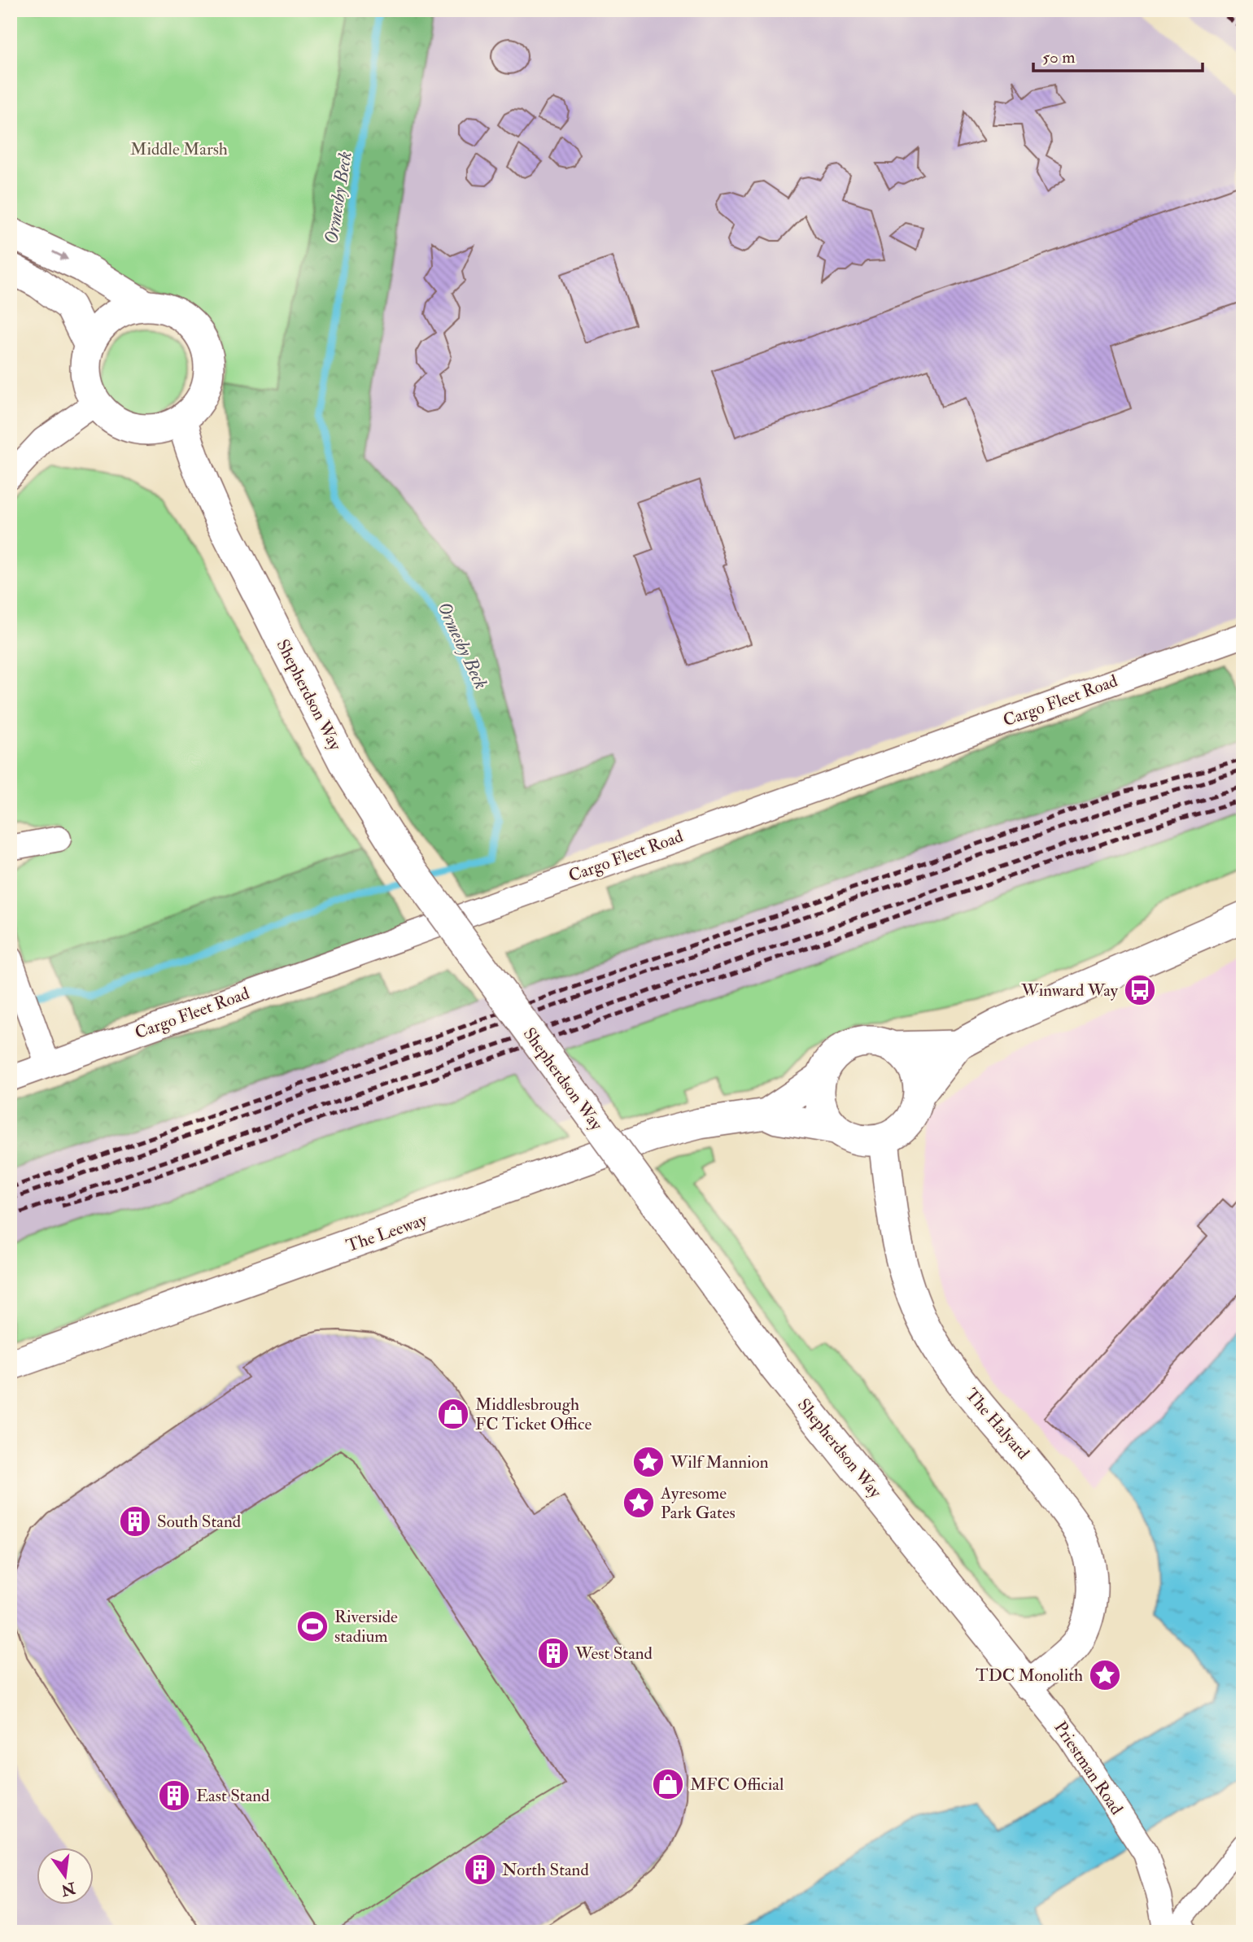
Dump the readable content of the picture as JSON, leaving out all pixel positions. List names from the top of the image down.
{
  "streets": {
    "street": [
      "Shepherdson Way",
      "Cargo Fleet Road",
      "The Leeway",
      "The Halyard",
      "Priestman Road"
    ]
  },
  "crossings": [
    ["Shepherdson Way", "The Halyard"],
    ["Shepherdson Way", "Priestman Road"],
    ["The Leeway", "The Halyard"],
    ["The Halyard", "Priestman Road"]
  ],
  "water": ["Ormesby Beck"],
  "parks": ["Middle Marsh"],
  "places": {
    "bus stop": ["Winward Way"],
    "shop": ["Middlesbrough FC Ticket Office", "MFC Official"],
    "place": ["Wilf Mannion", "Ayresome Park Gates", "TDC Monolith"],
    "building": [
      "South Stand",
      "West Stand",
      "East Stand",
      "North Stand"
    ],
    "sports": ["Riverside stadium"]
  },
  "scale_bar": "50 m",
  "north": "bottom"
}
